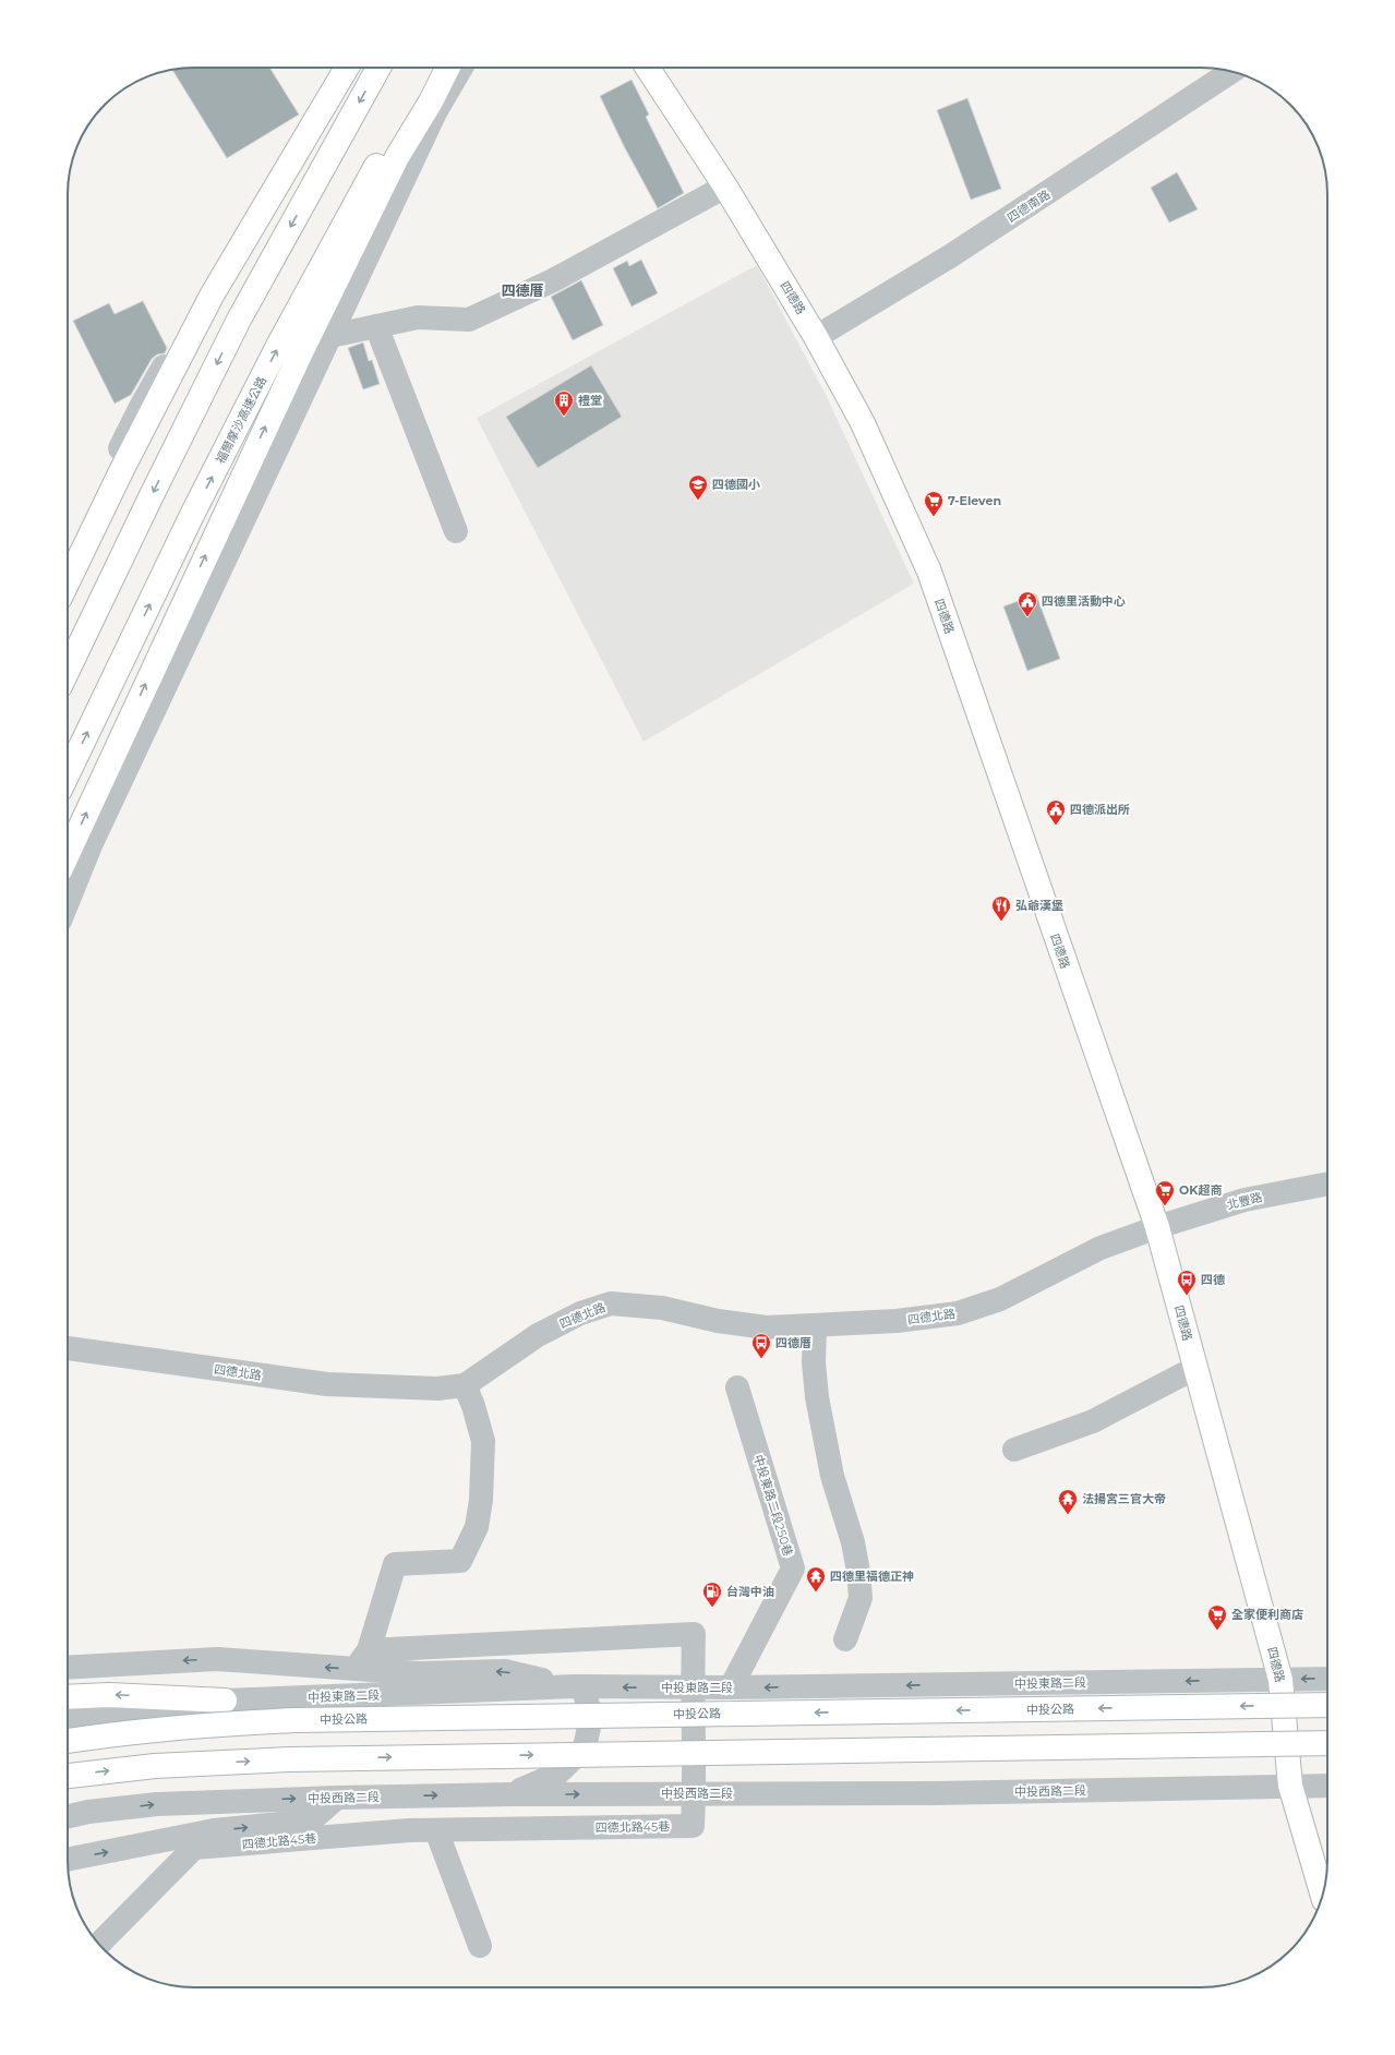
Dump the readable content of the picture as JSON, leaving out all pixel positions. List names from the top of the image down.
{
  "streets": {
    "main road": ["四德路", "福爾摩沙高速公路", "中投公路"],
    "street": [
      "四德南路",
      "北豐路",
      "四德北路",
      "中投東路二段250巷",
      "中投東路二段",
      "中投西路二段",
      "四德北路45巷"
    ]
  },
  "crossings": [
    ["四德南路", "四德路"],
    ["四德路", "北豐路"],
    ["四德路", "四德北路"],
    ["四德路", "中投東路二段"],
    ["四德路", "中投西路二段"],
    ["北豐路", "四德北路"],
    ["中投東路二段250巷", "中投東路二段"],
    ["中投東路二段", "四德北路45巷"],
    ["中投西路二段", "四德北路45巷"]
  ],
  "one_way": ["中投東路二段"],
  "districts": ["四德厝"],
  "places": {
    "building": ["禮堂"],
    "school or university": ["四德國小"],
    "supermarket": ["7-Eleven", "OK超商", "全家便利商店"],
    "public building": ["四德里活動中心", "四德派出所"],
    "restaurant": ["弘爺漢堡"],
    "bus stop": ["四德", "四德厝"],
    "temple": ["法揚宮三官大帝", "四德里福德正神"],
    "fuel station": ["台灣中油"]
  }
}
